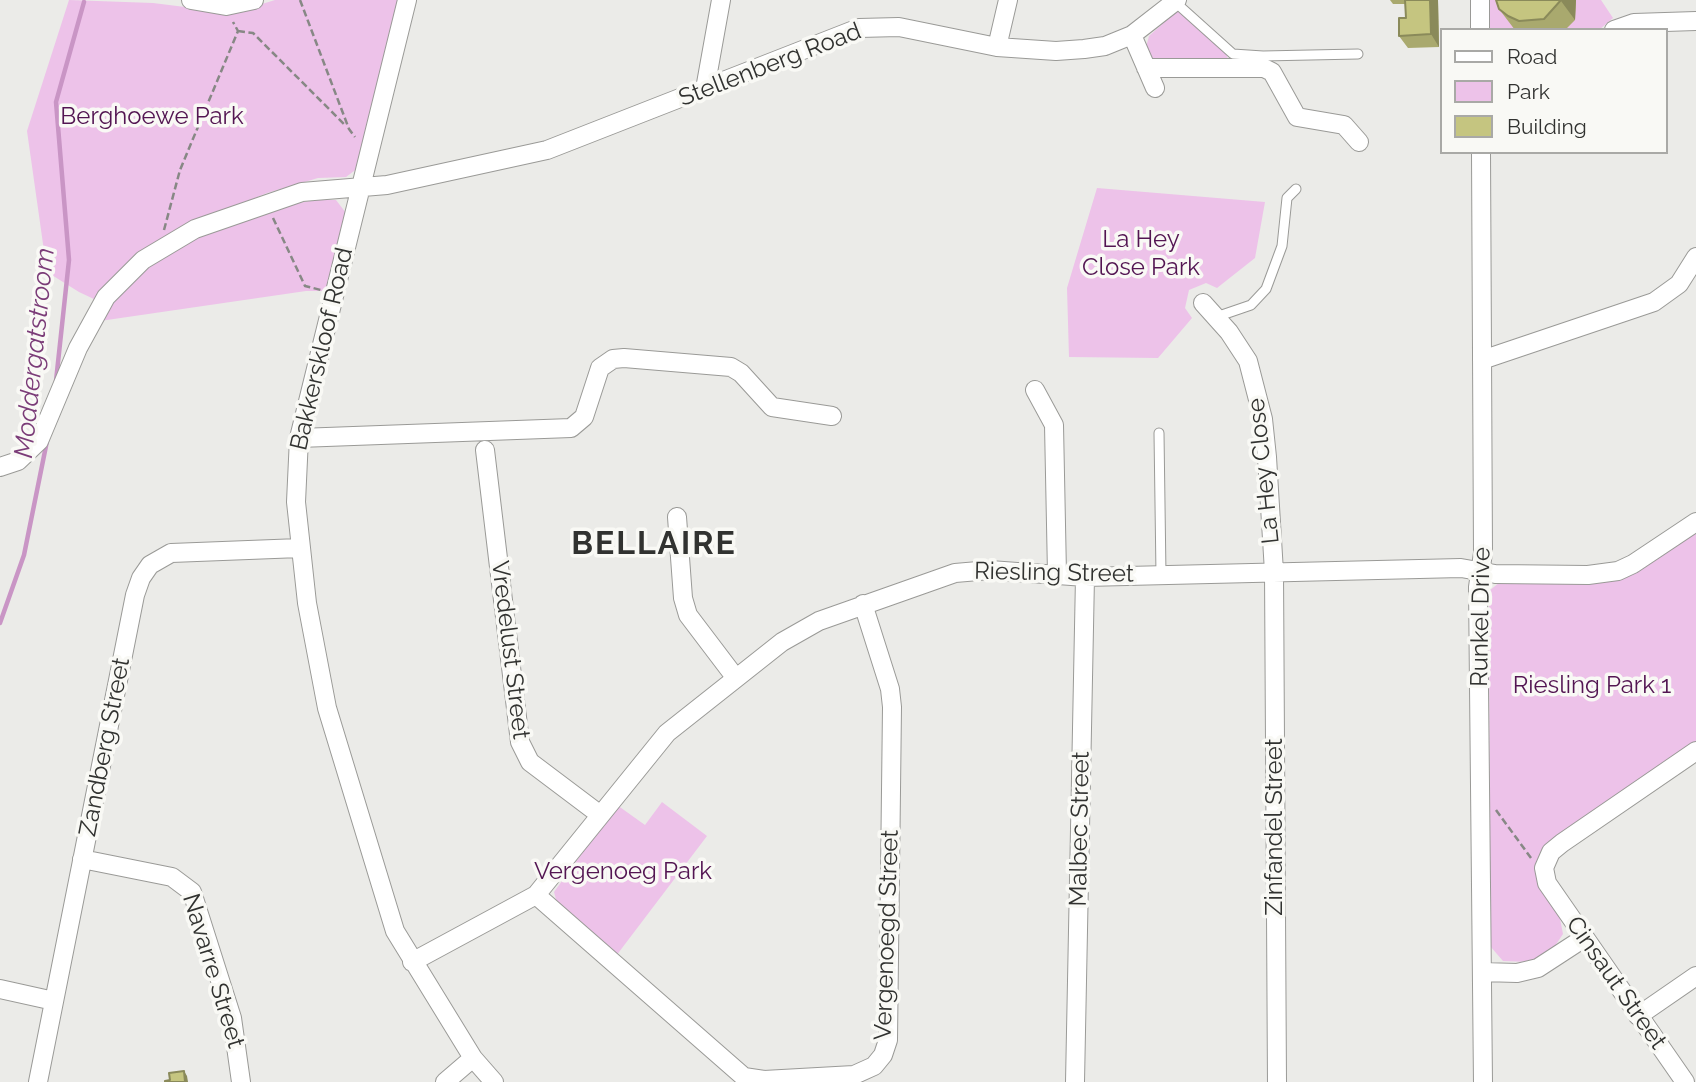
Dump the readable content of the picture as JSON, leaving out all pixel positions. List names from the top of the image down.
{
  "streets": {
    "street": [
      "Stellenberg Road",
      "Bakkerskloof Road",
      "La Hey Close",
      "Riesling Street",
      "Runkel Drive",
      "Vredelust Street",
      "Zandberg Street",
      "Zinfandel Street",
      "Malbec Street",
      "Vergenoegd Street",
      "Navarre Street",
      "Cinsaut Street"
    ]
  },
  "crossings": [
    ["Stellenberg Road", "Bakkerskloof Road"],
    ["Bakkerskloof Road", "Riesling Street"],
    ["Bakkerskloof Road", "Zandberg Street"],
    ["La Hey Close", "Riesling Street"],
    ["La Hey Close", "Zinfandel Street"],
    ["Riesling Street", "Runkel Drive"],
    ["Riesling Street", "Vredelust Street"],
    ["Riesling Street", "Zinfandel Street"],
    ["Riesling Street", "Malbec Street"],
    ["Riesling Street", "Vergenoegd Street"],
    ["Zandberg Street", "Navarre Street"]
  ],
  "districts": ["BELLAIRE"],
  "water": ["Moddergatstroom"],
  "parks": [
    "Berghoewe Park",
    "La Hey Close Park",
    "Riesling Park 1",
    "Vergenoeg Park"
  ],
  "legend": ["Road", "Park", "Building"]
}
